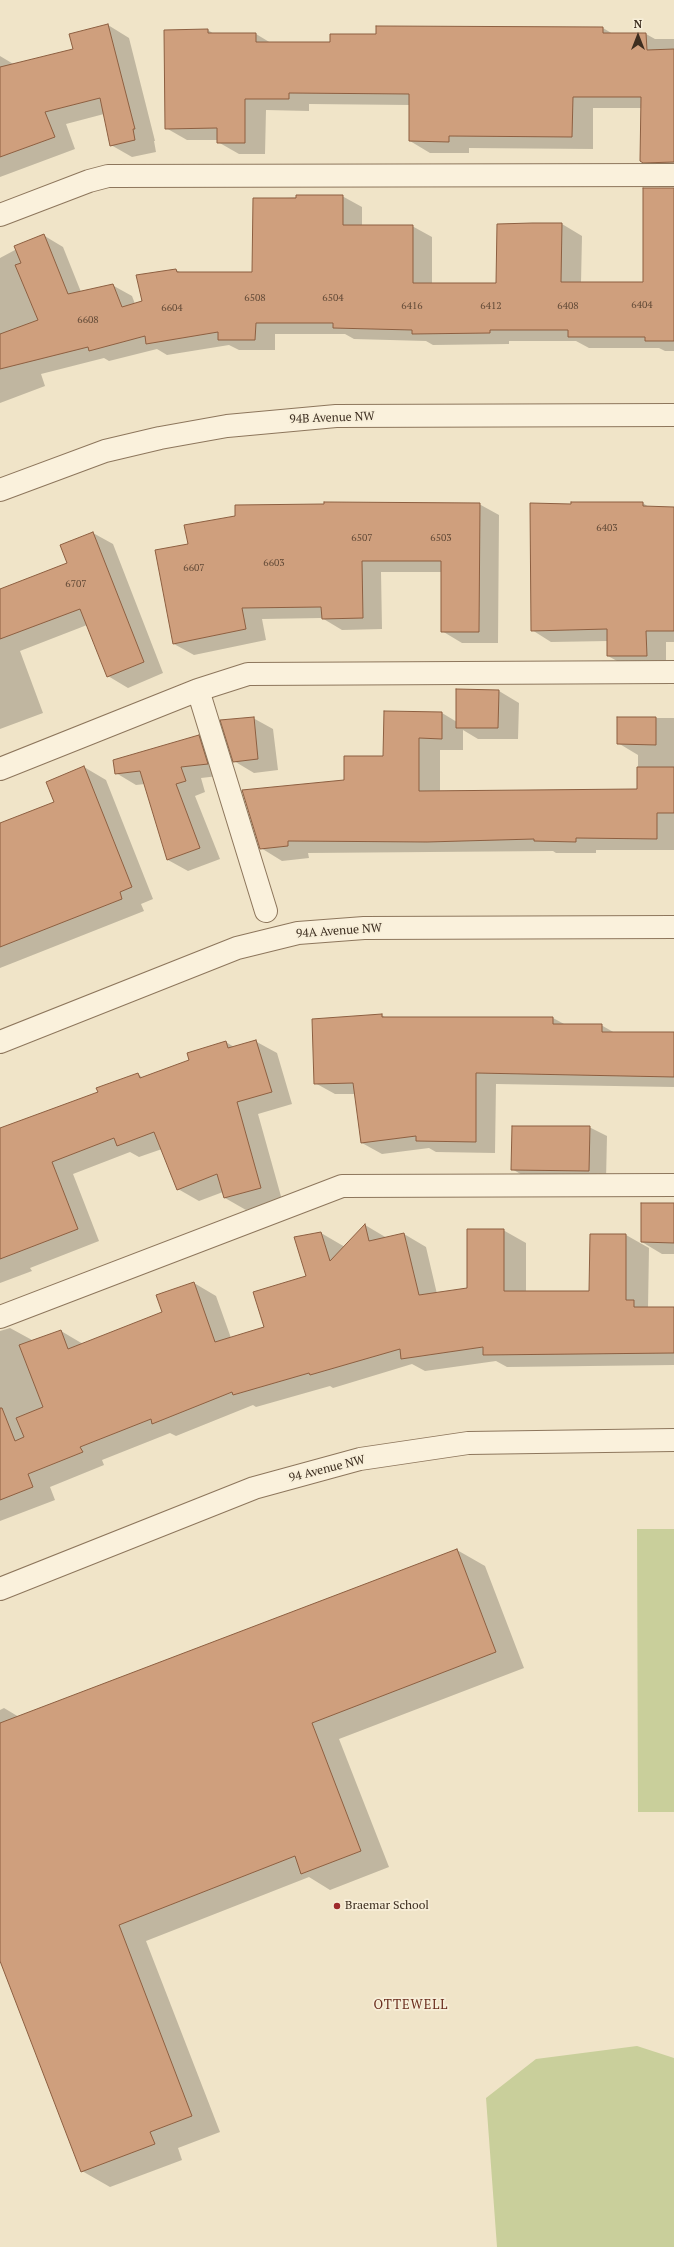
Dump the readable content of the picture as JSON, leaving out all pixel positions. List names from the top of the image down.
{
  "streets": {
    "street": ["94B Avenue NW", "94A Avenue NW", "94 Avenue NW"]
  },
  "districts": ["OTTEWELL"],
  "places": ["Braemar School"],
  "house_numbers": [
    "6508",
    "6504",
    "6404",
    "6416",
    "6412",
    "6408",
    "6604",
    "6608",
    "6403",
    "6507",
    "6503",
    "6603",
    "6607",
    "6707"
  ],
  "north": "top"
}
